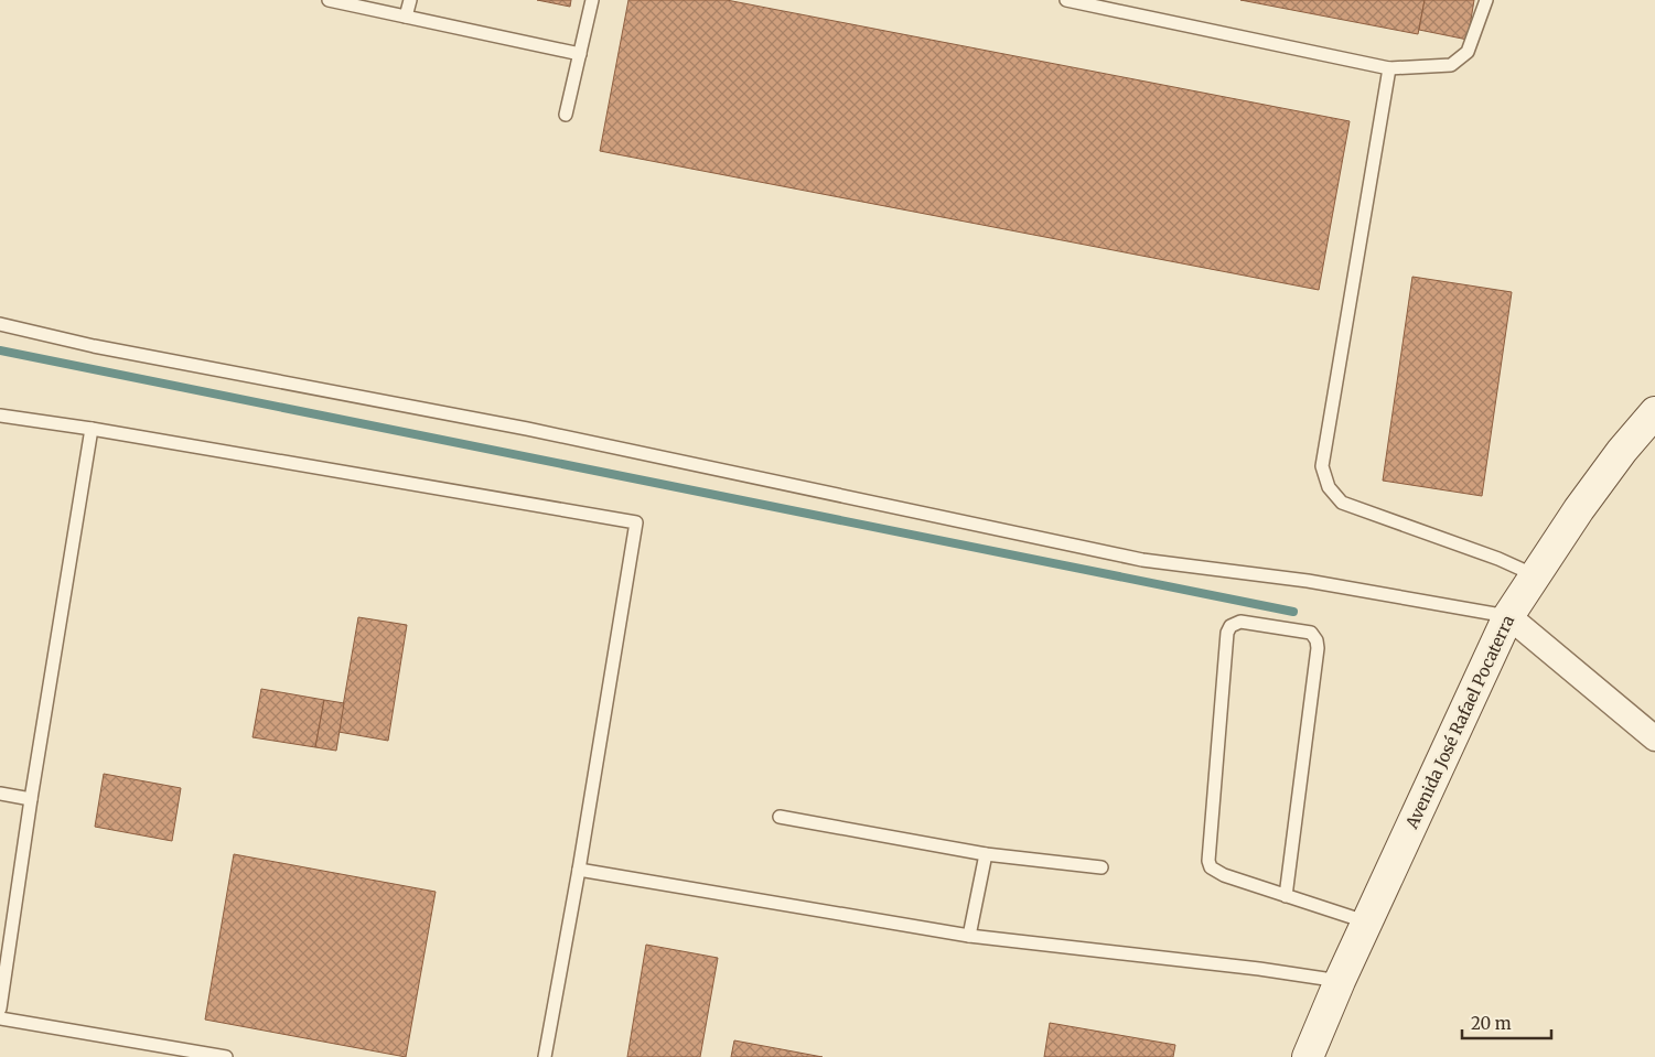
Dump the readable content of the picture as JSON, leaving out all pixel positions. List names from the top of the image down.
{
  "streets": {
    "street": ["Avenida José Rafael Pocaterra"]
  },
  "scale_bar": "20 m"
}
